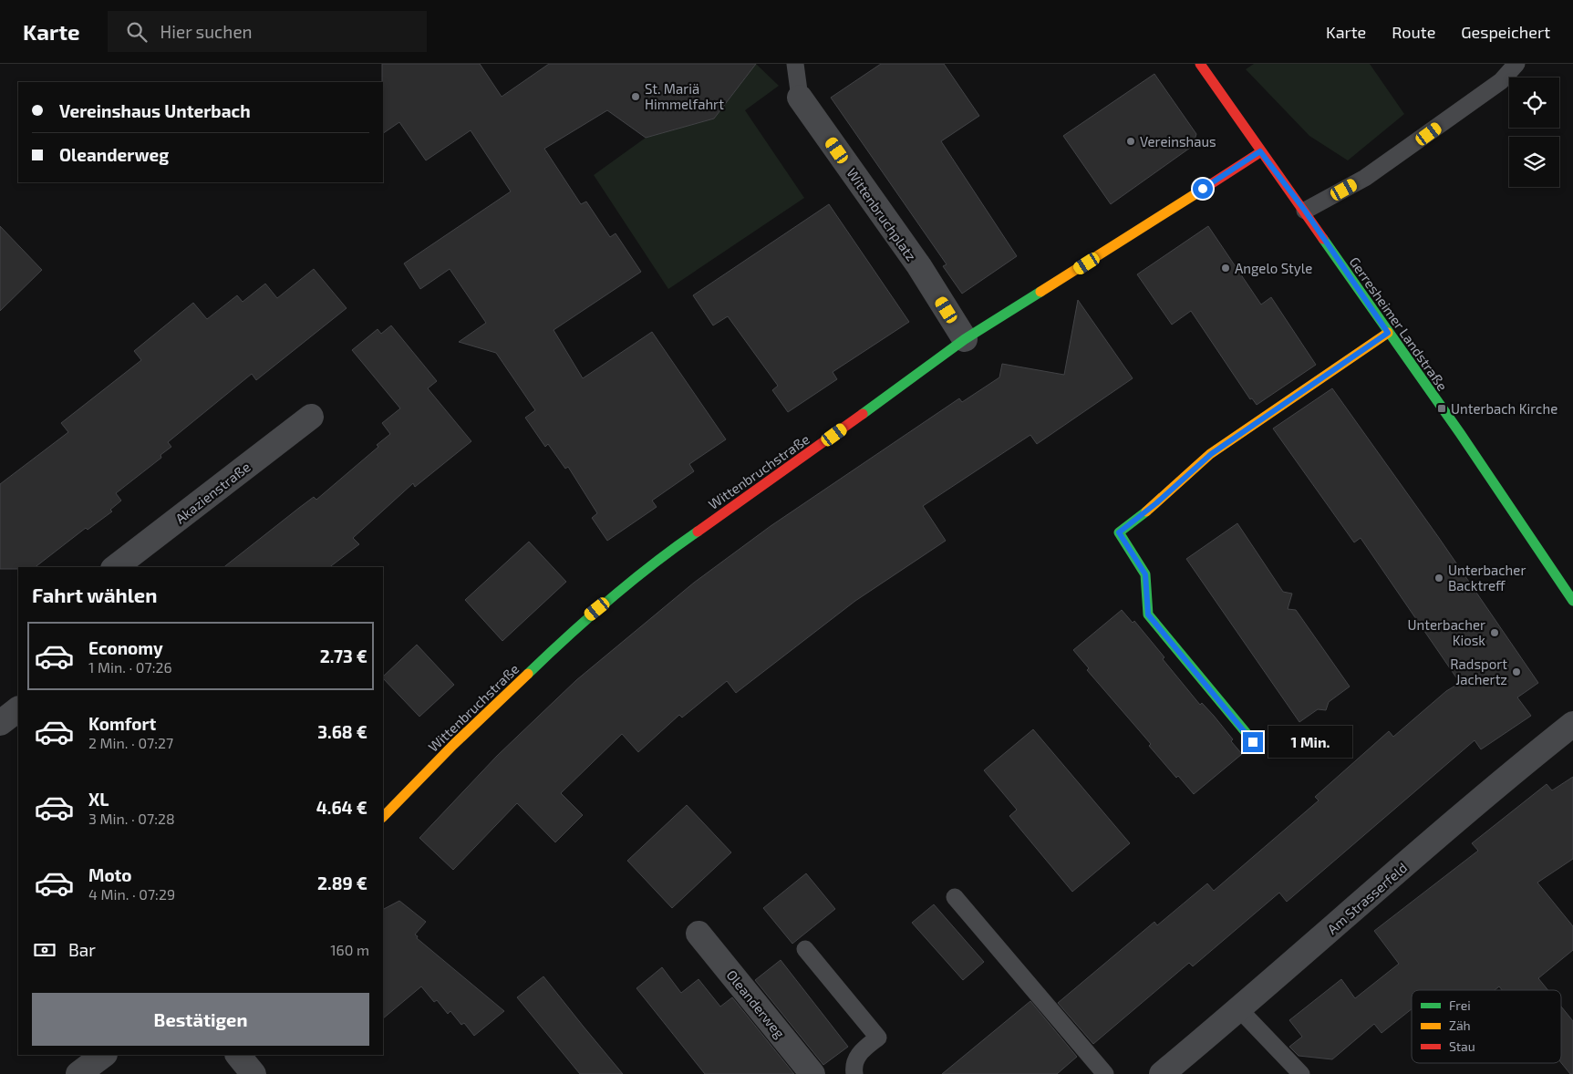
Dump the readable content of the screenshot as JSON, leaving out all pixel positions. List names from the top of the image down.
{
  "streets": {
    "street": [
      "Wittenbruchplatz",
      "Gerresheimer Landstraße",
      "Wittenbruchstraße",
      "Akazienstraße",
      "Am Strasserfeld",
      "Oleanderweg"
    ]
  },
  "crossings": [
    ["Wittenbruchplatz", "Wittenbruchstraße"],
    ["Gerresheimer Landstraße", "Wittenbruchstraße"]
  ],
  "places": {
    "other": [
      "St. Mariä Himmelfahrt",
      "Vereinshaus",
      "Angelo Style",
      "Unterbacher Backtreff",
      "Unterbacher Kiosk",
      "Radsport Jachertz"
    ],
    "transit": ["Unterbach Kirche"]
  },
  "legend": ["Frei", "Zäh", "Stau"],
  "page": {
    "header": "Karte",
    "search": "Hier suchen",
    "nav": ["Karte", "Route", "Gespeichert"],
    "banner": ["Vereinshaus Unterbach", "Oleanderweg"],
    "heading": "Fahrt wählen",
    "list": [
      {
        "name": "Economy",
        "note": "1 Min. · 07:26",
        "value": "2.73 €"
      },
      {
        "name": "Komfort",
        "note": "2 Min. · 07:27",
        "value": "3.68 €"
      },
      {
        "name": "XL",
        "note": "3 Min. · 07:28",
        "value": "4.64 €"
      },
      {
        "name": "Moto",
        "note": "4 Min. · 07:29",
        "value": "2.89 €"
      }
    ],
    "bubble": "1 Min.",
    "pay": ["Bar", "160 m"],
    "buttons": "Bestätigen"
  }
}
